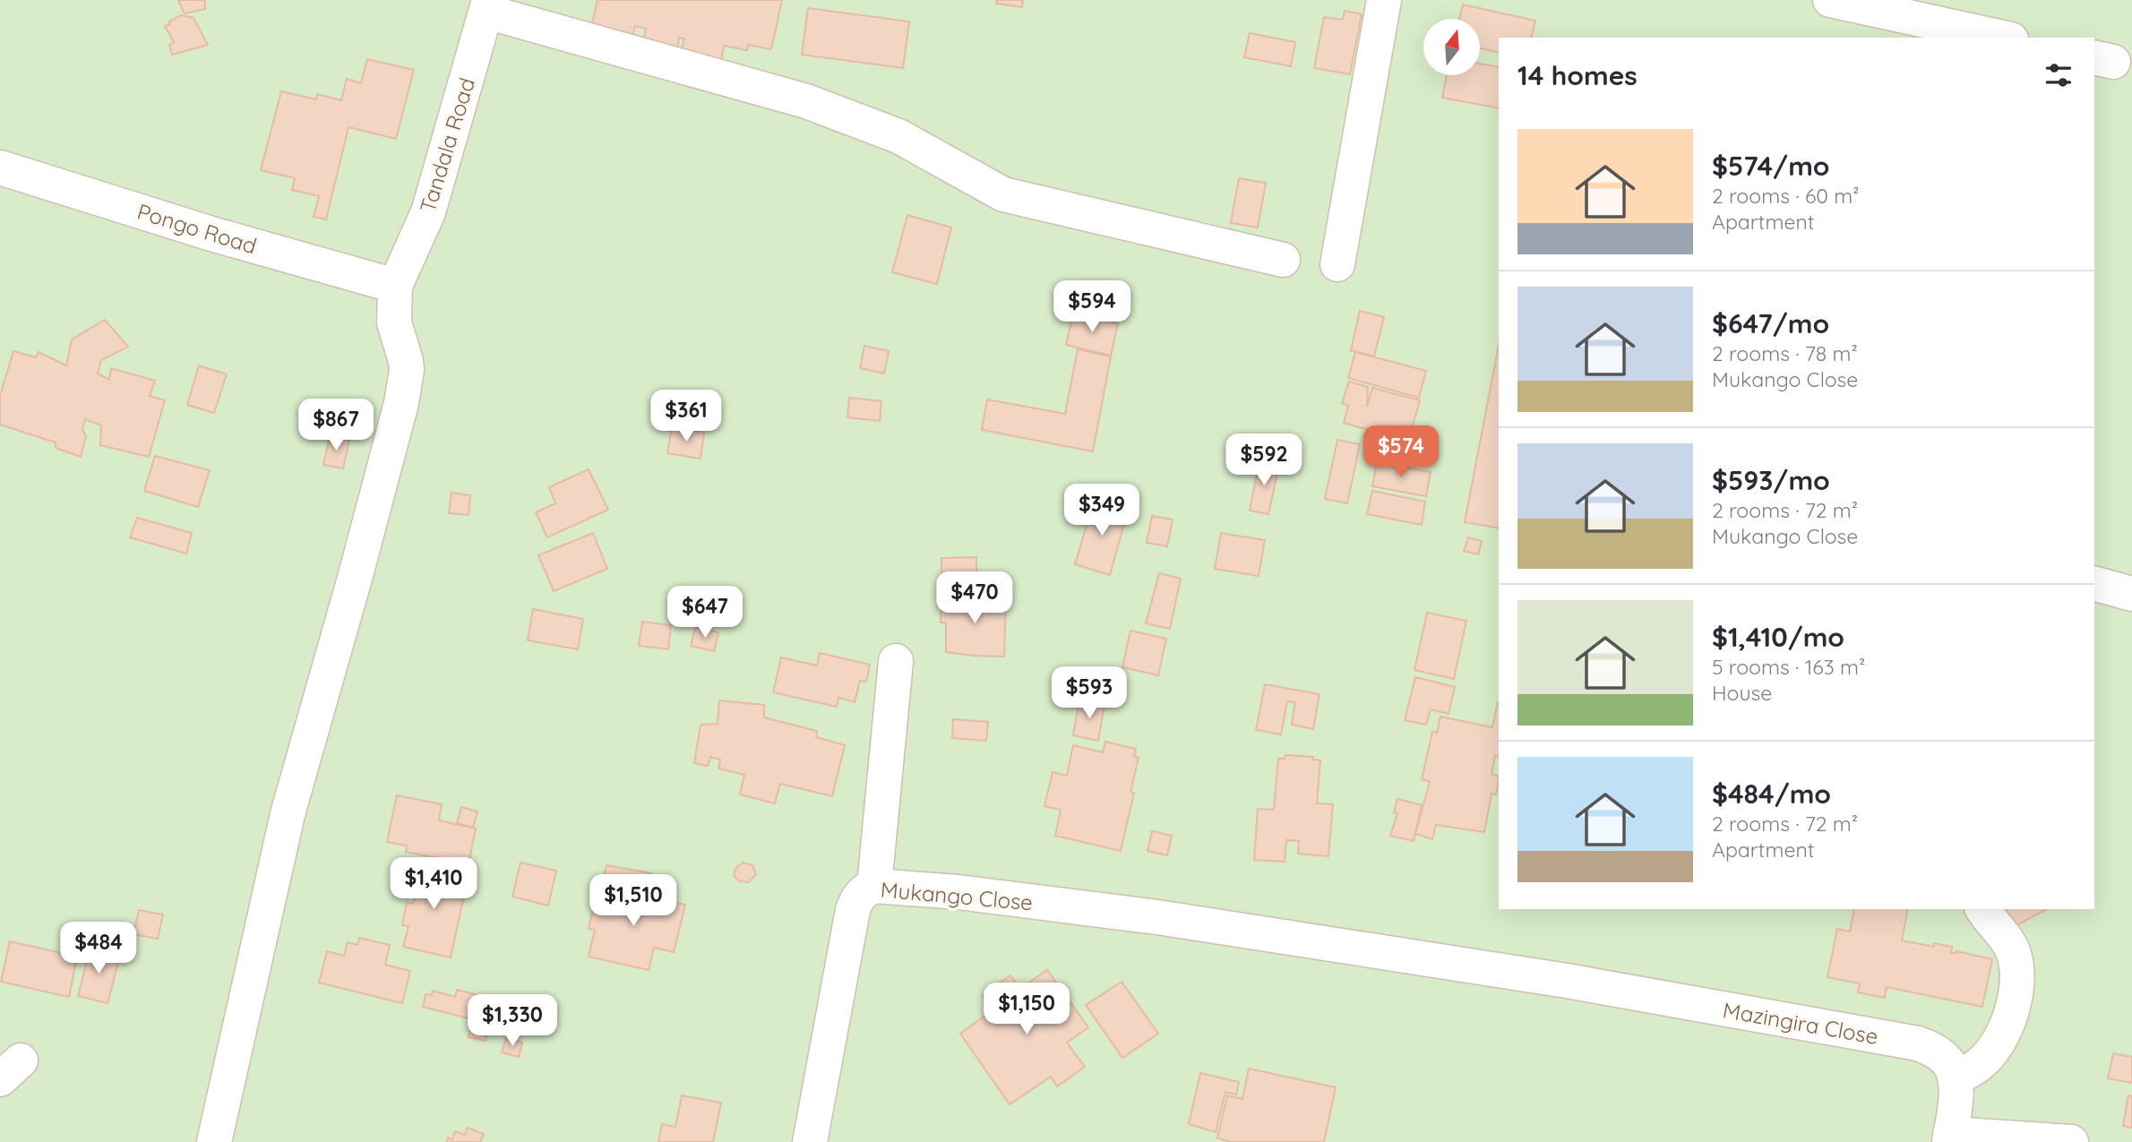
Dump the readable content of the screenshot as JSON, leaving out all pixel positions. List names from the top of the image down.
{
  "streets": {
    "street": [
      "Tandala Road",
      "Pongo Road",
      "Mukango Close",
      "Mazingira Close"
    ]
  },
  "crossings": [
    ["Tandala Road", "Pongo Road"],
    ["Mukango Close", "Mazingira Close"]
  ],
  "north": "top",
  "page": {
    "heading": "14 homes",
    "list": [
      {
        "name": "$574/mo",
        "note": "2 rooms · 60 m² · Apartment"
      },
      {
        "name": "$647/mo",
        "note": "2 rooms · 78 m² · Mukango Close"
      },
      {
        "name": "$593/mo",
        "note": "2 rooms · 72 m² · Mukango Close"
      },
      {
        "name": "$1,410/mo",
        "note": "5 rooms · 163 m² · House"
      },
      {
        "name": "$484/mo",
        "note": "2 rooms · 72 m² · Apartment"
      }
    ],
    "price": [
      "$594",
      "$361",
      "$867",
      "$574",
      "$592",
      "$349",
      "$470",
      "$647",
      "$593",
      "$1,410",
      "$1,510",
      "$484",
      "$1,150",
      "$1,330"
    ]
  }
}
